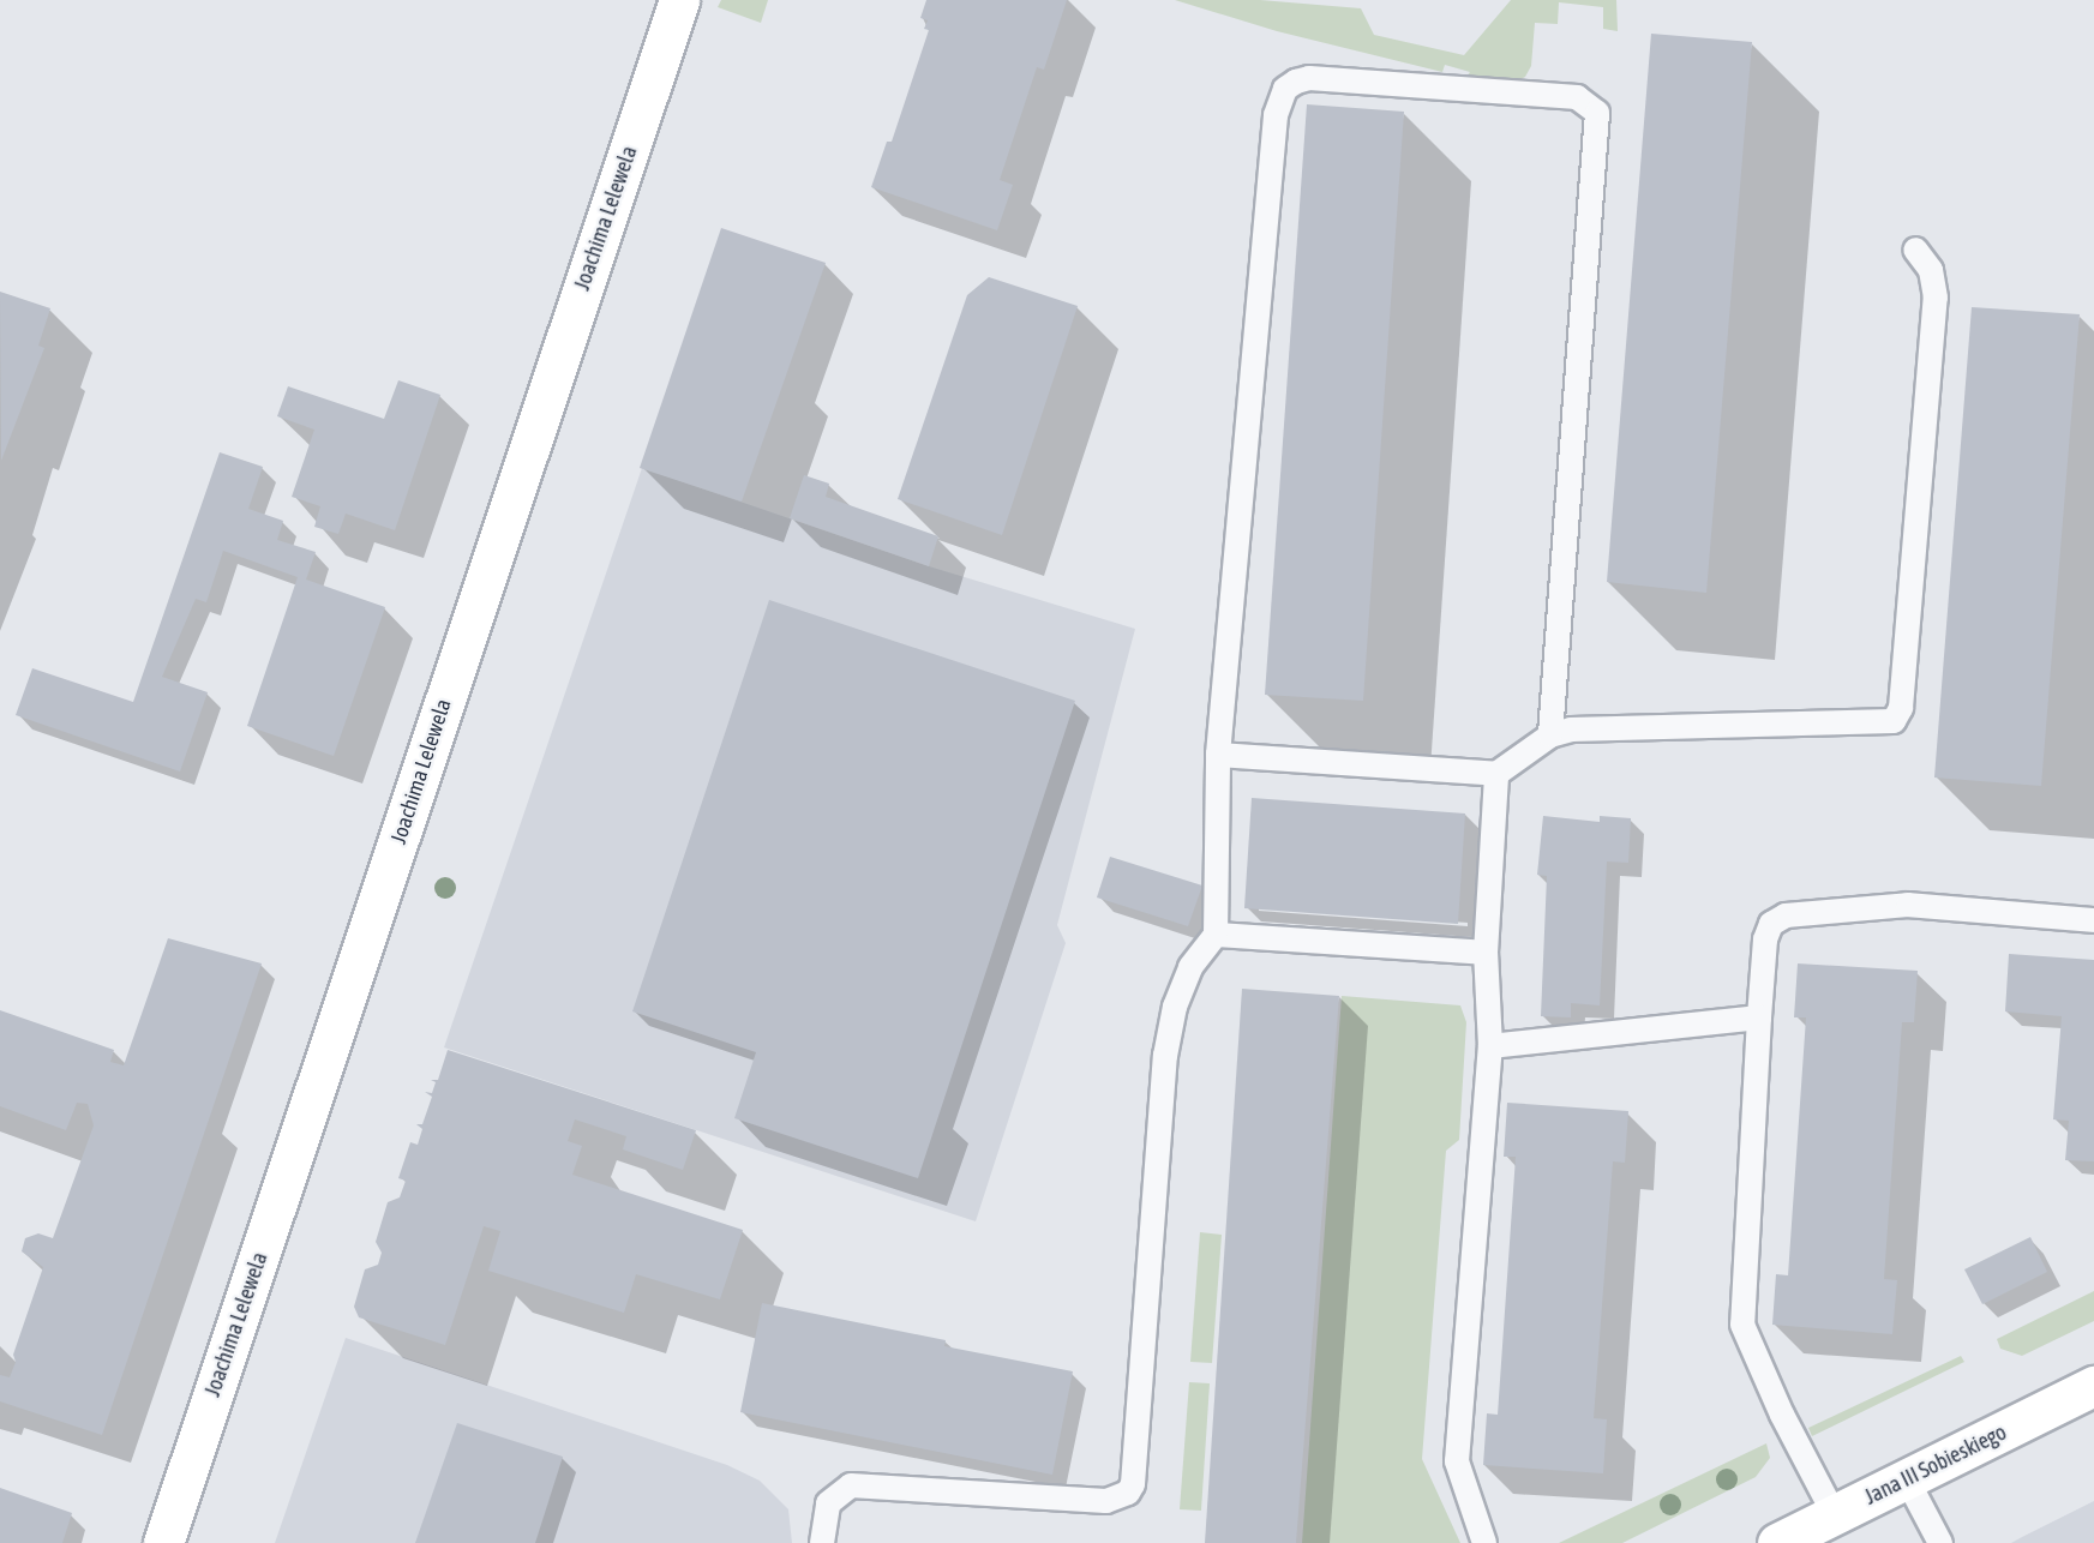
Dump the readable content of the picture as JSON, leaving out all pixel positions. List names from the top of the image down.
{
  "streets": {
    "street": ["Joachima Lelewela", "Jana III Sobieskiego"]
  }
}
